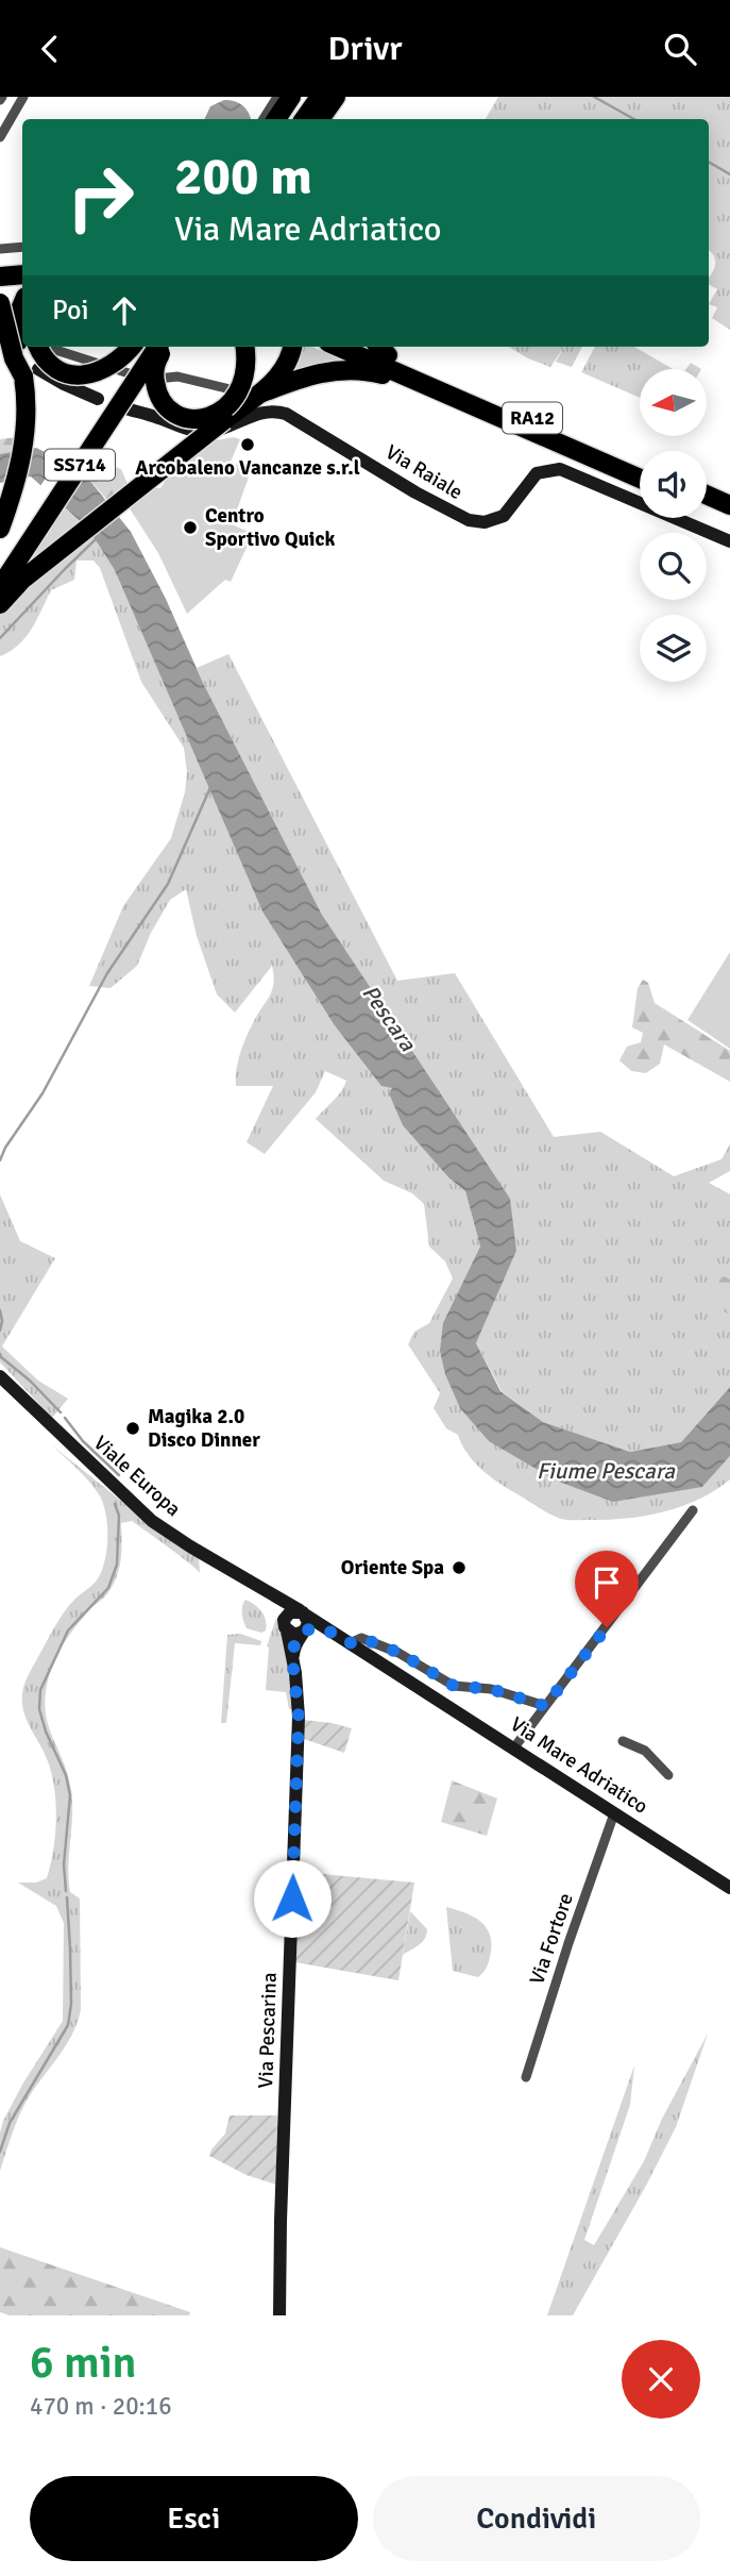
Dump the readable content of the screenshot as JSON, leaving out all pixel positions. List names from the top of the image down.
{
  "streets": {
    "highway": ["RA12", "SS714"],
    "street": [
      "Via Raiale",
      "Viale Europa",
      "Via Mare Adriatico",
      "Via Fortore",
      "Via Pescarina"
    ]
  },
  "crossings": [
    ["Viale Europa", "Via Mare Adriatico"],
    ["Viale Europa", "Via Pescarina"],
    ["Via Mare Adriatico", "Via Fortore"],
    ["Via Mare Adriatico", "Via Pescarina"]
  ],
  "water": ["Pescara", "Fiume Pescara"],
  "places": [
    "Arcobaleno Vancanze s.r.l",
    "Centro Sportivo Quick",
    "Magika 2.0 Disco Dinner",
    "Oriente Spa"
  ],
  "north": "left",
  "page": {
    "header": "Drivr",
    "turn": ["200 m", "Via Mare Adriatico"],
    "then": "Poi",
    "heading": ["6 min", "470 m · 20:16"],
    "buttons": ["Esci", "Condividi"]
  }
}
